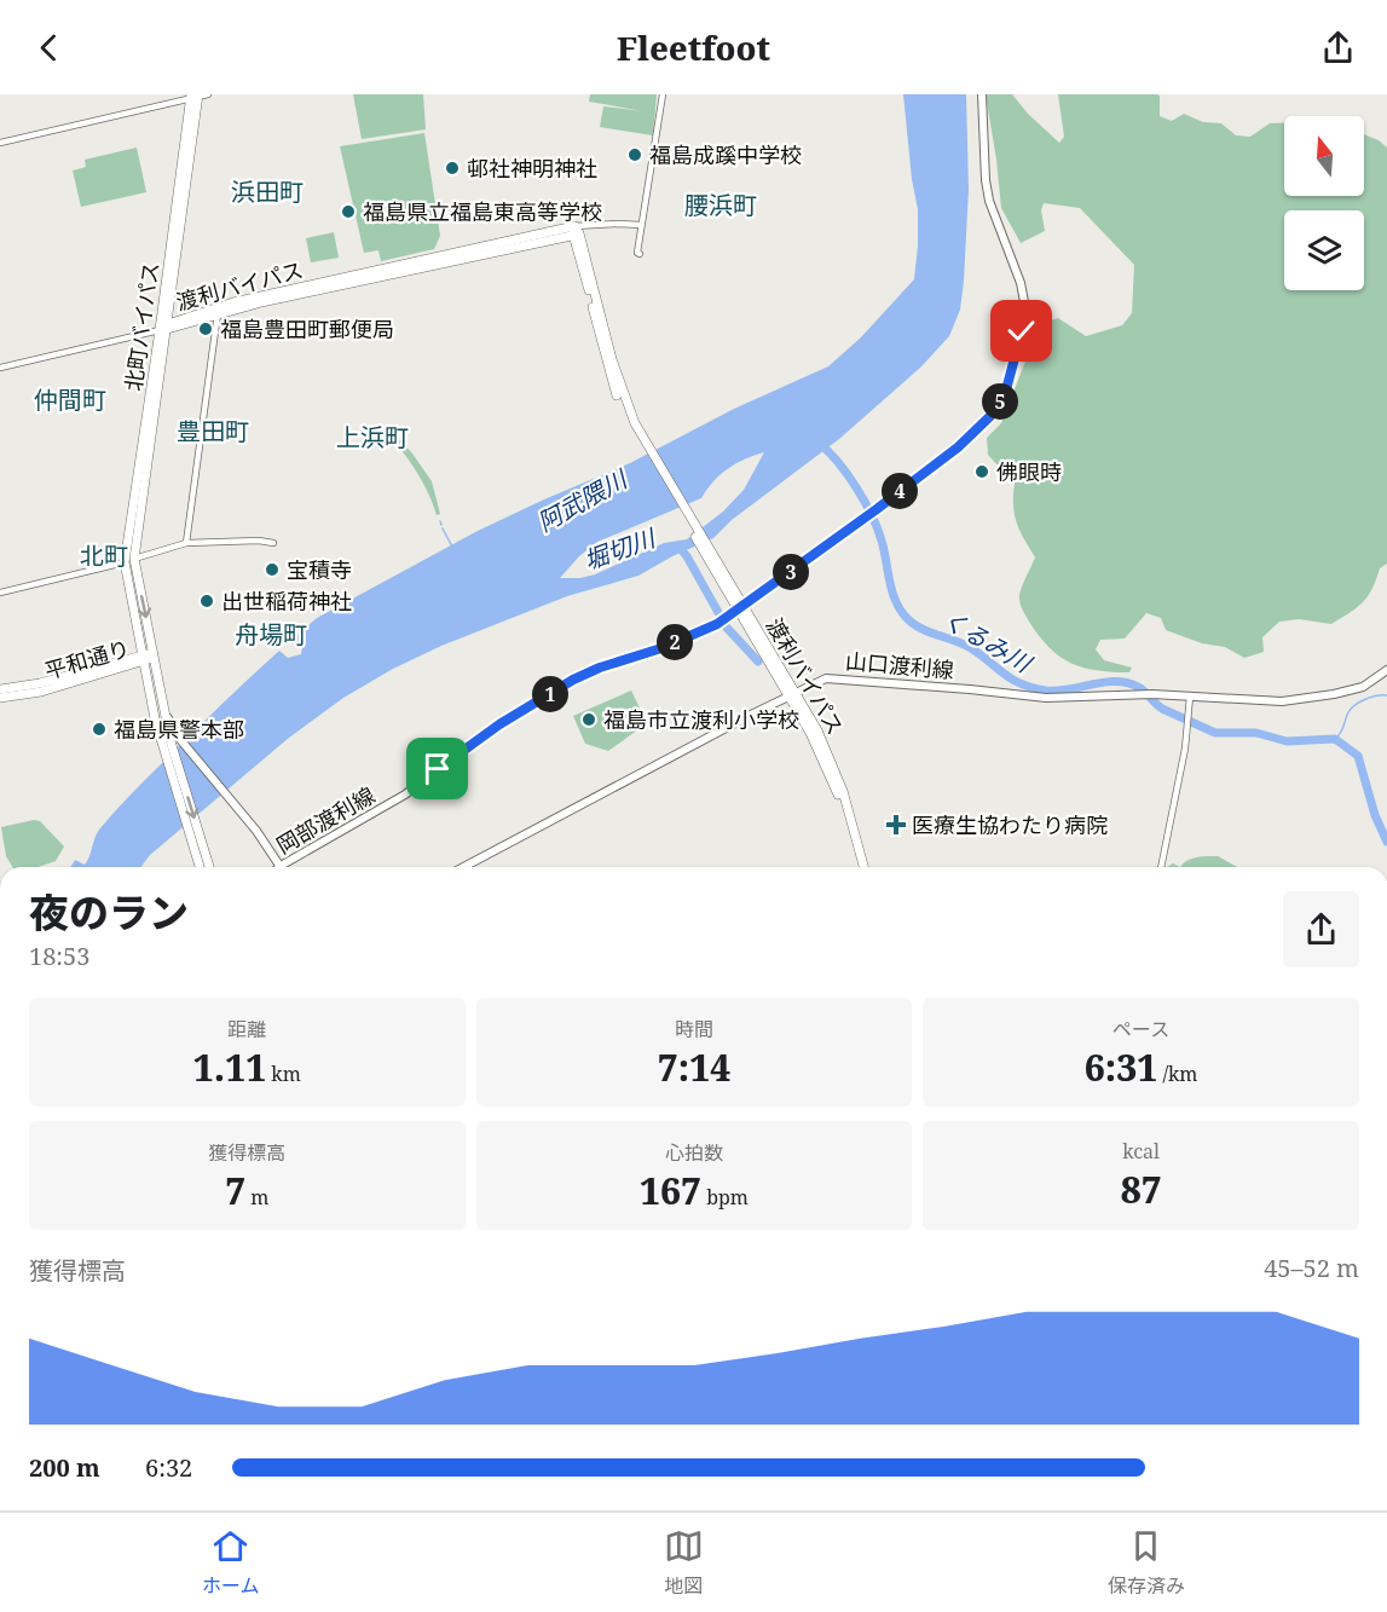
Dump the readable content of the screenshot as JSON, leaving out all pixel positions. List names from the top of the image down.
{
  "streets": {
    "highway": ["渡利バイパス", "北町バイパス", "平和通り"],
    "main road": ["山口渡利線", "岡部渡利線"]
  },
  "crossings": [
    ["渡利バイパス", "北町バイパス"],
    ["渡利バイパス", "山口渡利線"],
    ["渡利バイパス", "岡部渡利線"]
  ],
  "districts": [
    "浜田町",
    "腰浜町",
    "仲間町",
    "豊田町",
    "上浜町",
    "北町",
    "舟場町"
  ],
  "water": ["阿武隈川", "堀切川", "くるみ川"],
  "places": {
    "other": [
      "福島成蹊中学校",
      "邨社神明神社",
      "福島県立福島東高等学校",
      "福島豊田町郵便局",
      "佛眼時",
      "宝積寺",
      "出世稲荷神社",
      "福島市立渡利小学校",
      "福島県警本部"
    ],
    "health": ["医療生協わたり病院"]
  },
  "north": "top",
  "page": {
    "header": "Fleetfoot",
    "pins": [
      "5",
      "4",
      "3",
      "2",
      "1"
    ],
    "heading": ["夜のラン", "18:53"],
    "stats": [
      ["距離", "1.11 km"],
      ["時間", "7:14"],
      ["ペース", "6:31 /km"],
      ["獲得標高", "7 m"],
      ["心拍数", "167 bpm"],
      ["kcal", "87"]
    ],
    "chart": ["獲得標高", "45–52 m"],
    "list": [
      {
        "name": "200 m",
        "note": "6:32"
      }
    ],
    "tabs": ["ホーム", "地図", "保存済み"]
  }
}
